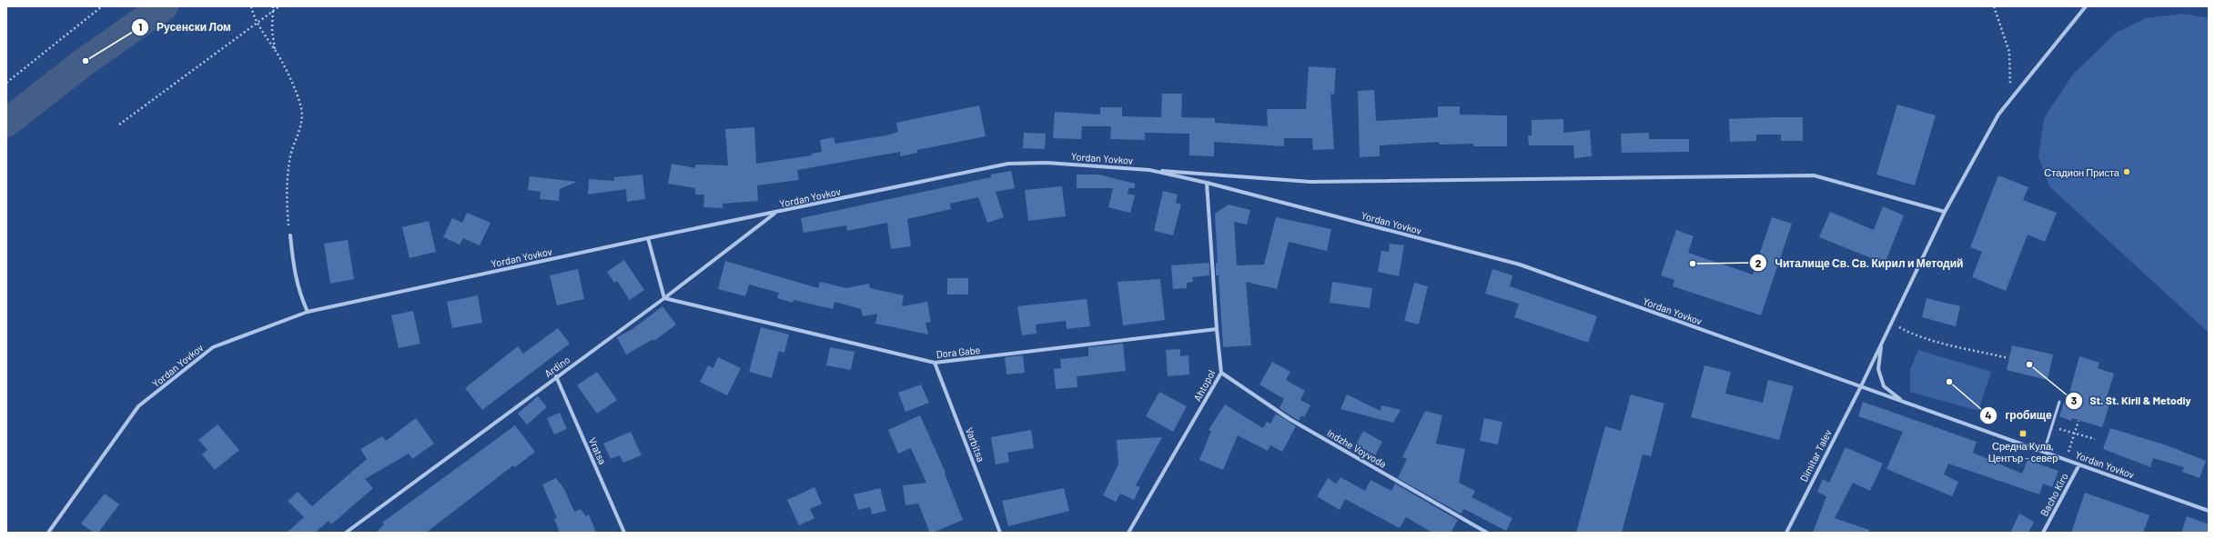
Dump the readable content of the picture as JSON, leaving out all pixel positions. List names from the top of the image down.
{
  "streets": {
    "street": [
      "Yordan Yovkov",
      "Dora Gabe",
      "Ardino",
      "Ahtopol",
      "Varbitsa",
      "Indzhe Voyvoda",
      "Vratsa",
      "Dimitar Talev",
      "Bacho Kiro"
    ]
  },
  "crossings": [
    ["Yordan Yovkov", "Ardino"],
    ["Yordan Yovkov", "Ahtopol"],
    ["Yordan Yovkov", "Dimitar Talev"],
    ["Yordan Yovkov", "Bacho Kiro"],
    ["Dora Gabe", "Ardino"],
    ["Dora Gabe", "Ahtopol"],
    ["Dora Gabe", "Varbitsa"],
    ["Ardino", "Vratsa"],
    ["Ahtopol", "Indzhe Voyvoda"]
  ],
  "places": {
    "other": [
      "Русенски Лом",
      "Стадион Приста",
      "Читалище Св. Св. Кирил и Методий",
      "St. St. Kiril & Metodiy",
      "гробище"
    ],
    "transit": ["Средна Кула, Център - север"]
  }
}
